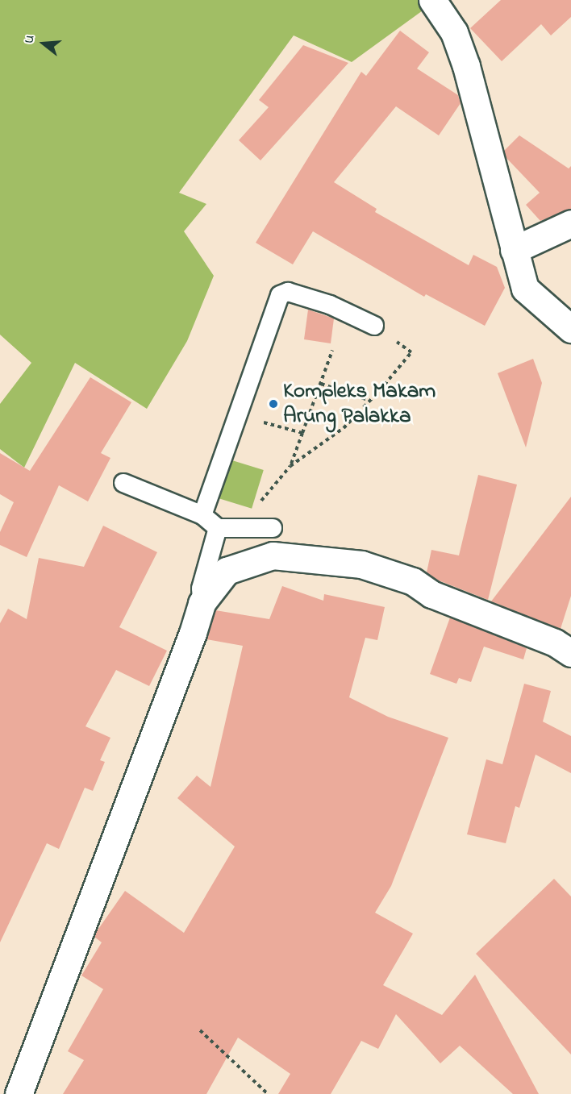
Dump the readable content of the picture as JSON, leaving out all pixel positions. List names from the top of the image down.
{
  "places": ["Kompleks Makam Arung Palakka"],
  "north": "left"
}
